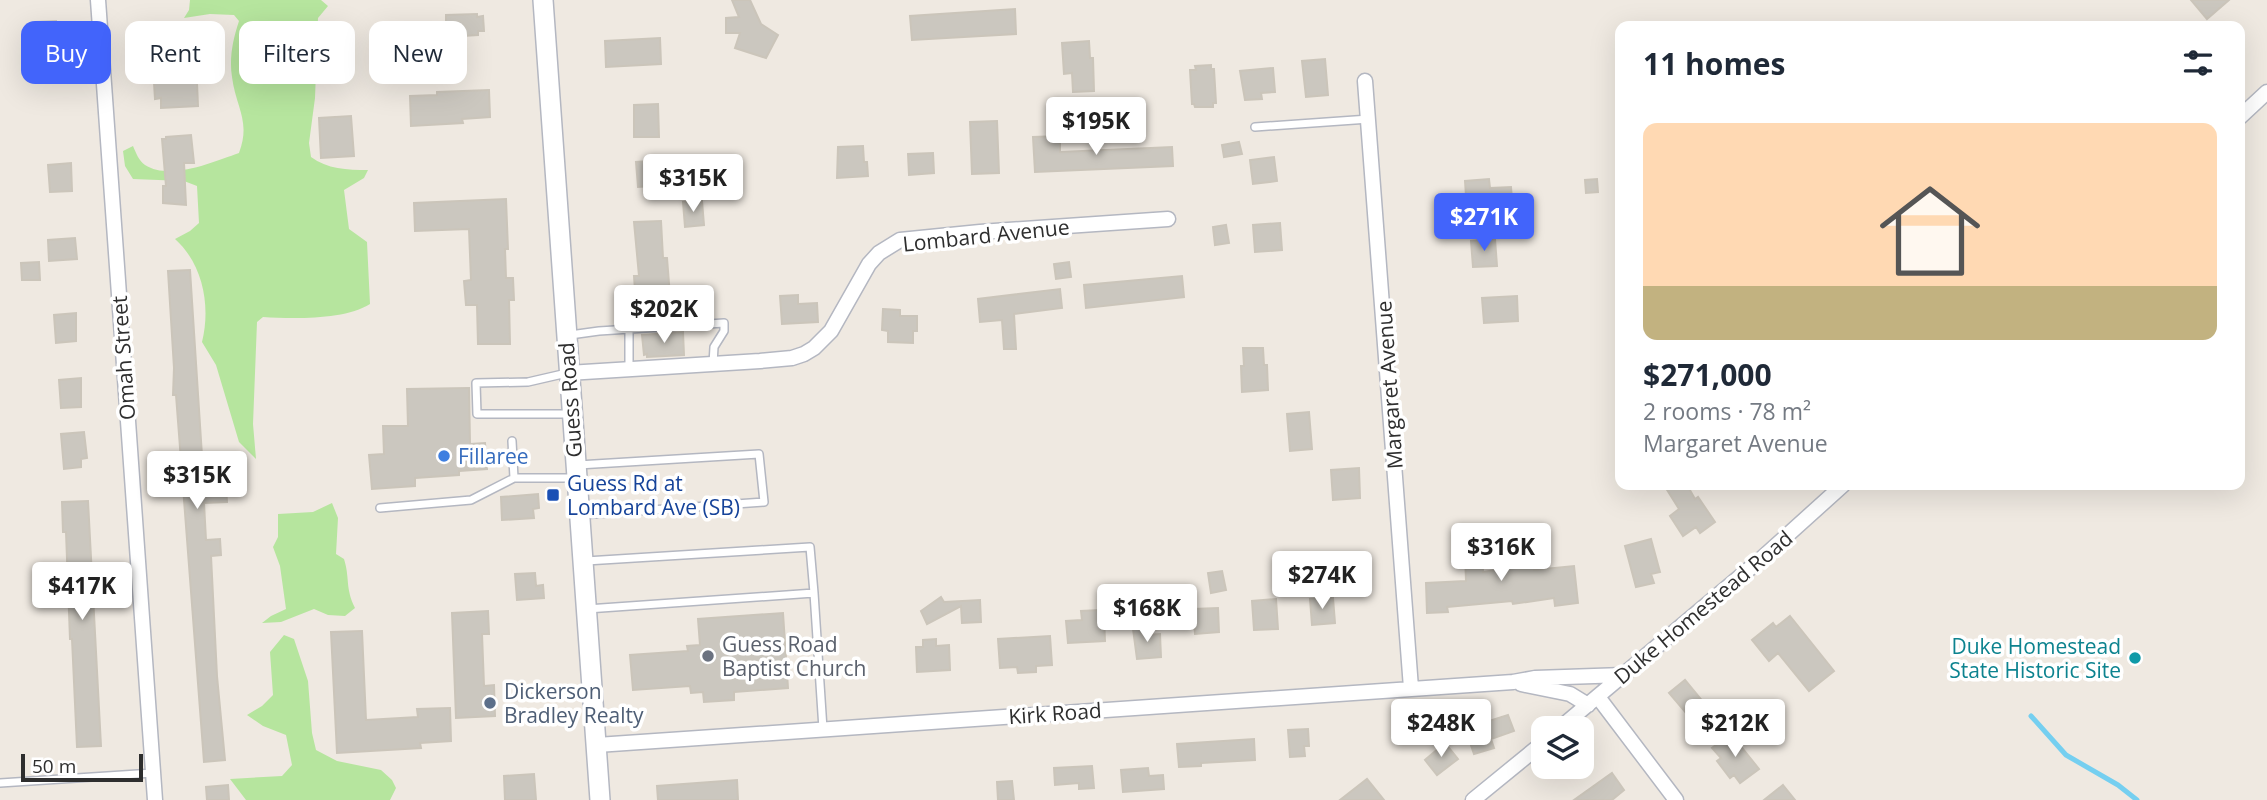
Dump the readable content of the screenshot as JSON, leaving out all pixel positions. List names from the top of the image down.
{
  "streets": {
    "main road": ["Guess Road"],
    "street": [
      "Lombard Avenue",
      "Omah Street",
      "Margaret Avenue",
      "Duke Homestead Road",
      "Kirk Road"
    ]
  },
  "crossings": [
    ["Lombard Avenue", "Guess Road"],
    ["Margaret Avenue", "Kirk Road"],
    ["Guess Road", "Kirk Road"],
    ["Duke Homestead Road", "Kirk Road"]
  ],
  "places": {
    "other": [
      "Fillaree",
      "Guess Road Baptist Church",
      "Duke Homestead State Historic Site",
      "Dickerson Bradley Realty"
    ],
    "transit": ["Guess Rd at Lombard Ave (SB)"]
  },
  "scale_bar": "50 m",
  "page": {
    "chip": [
      "Buy",
      "Rent",
      "Filters",
      "New"
    ],
    "heading": "11 homes",
    "price": [
      "$195K",
      "$315K",
      "$271K",
      "$202K",
      "$315K",
      "$316K",
      "$274K",
      "$417K",
      "$168K",
      "$248K",
      "$212K"
    ],
    "list": [
      {
        "name": "$271,000",
        "note": "2 rooms · 78 m² · Margaret Avenue"
      }
    ],
    "scale": "50 m"
  }
}
